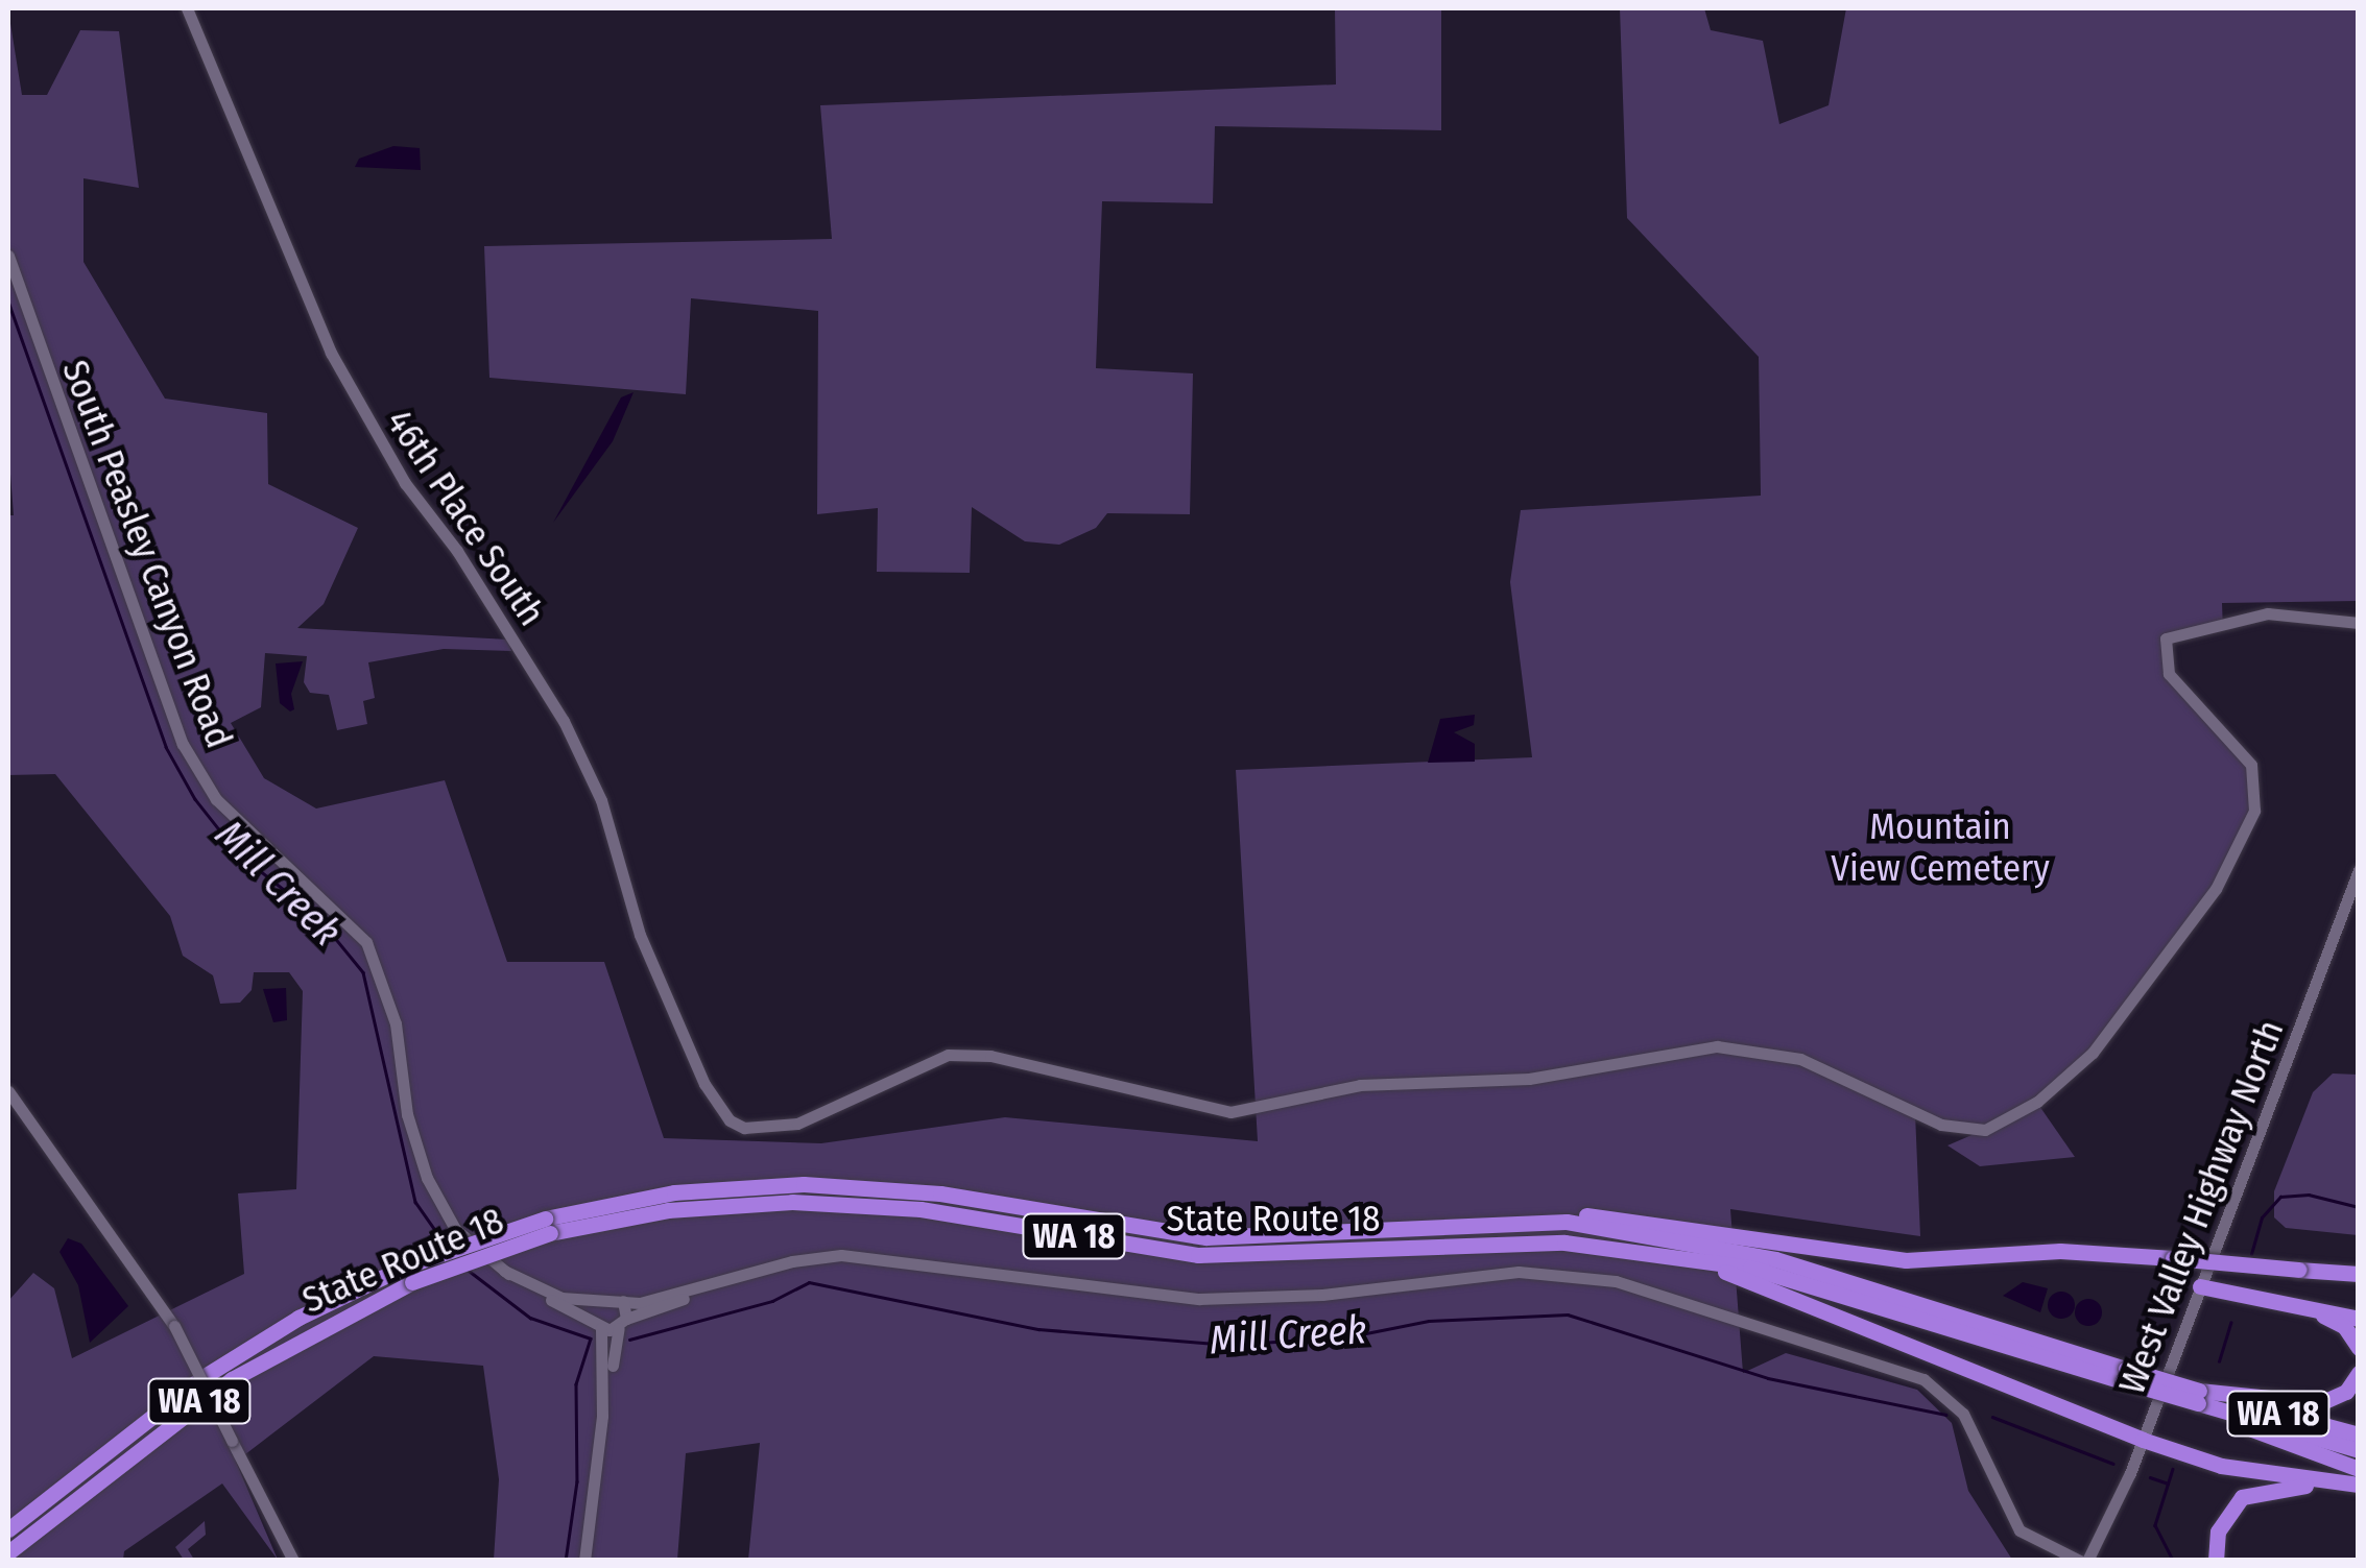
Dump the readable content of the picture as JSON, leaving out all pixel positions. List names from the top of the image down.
{
  "streets": {
    "highway": ["State Route 18", "WA 18"],
    "main road": ["46th Place South", "South Peasley Canyon Road", "West Valley Highway North"]
  },
  "water": ["Mill Creek"],
  "parks": ["Mountain View Cemetery"]
}
